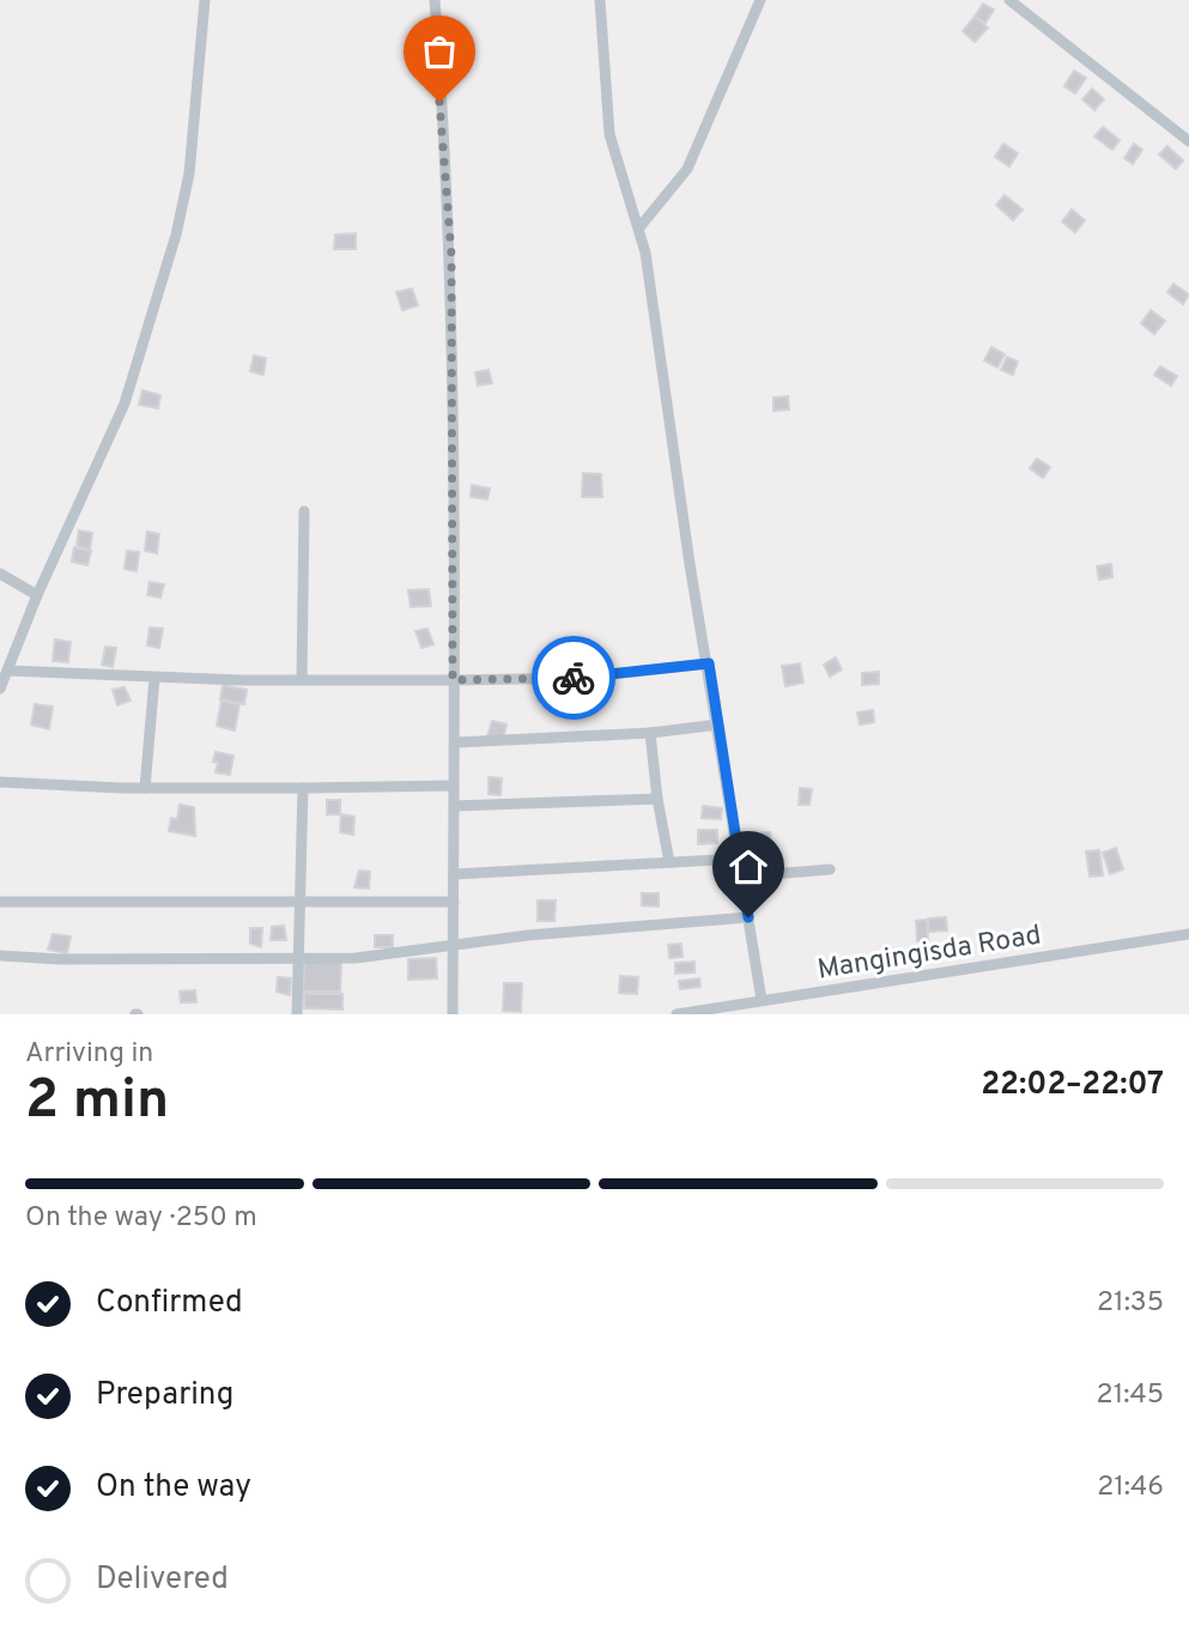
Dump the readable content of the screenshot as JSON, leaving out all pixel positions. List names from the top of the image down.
{
  "streets": {
    "street": ["Mangingisda Road"]
  },
  "page": {
    "heading": ["2 min", "Arriving in", "22:02–22:07"],
    "bar": "On the way · 250 m",
    "list": [
      ["Confirmed", "21:35"],
      ["Preparing", "21:45"],
      ["On the way", "21:46"],
      "Delivered"
    ]
  }
}
